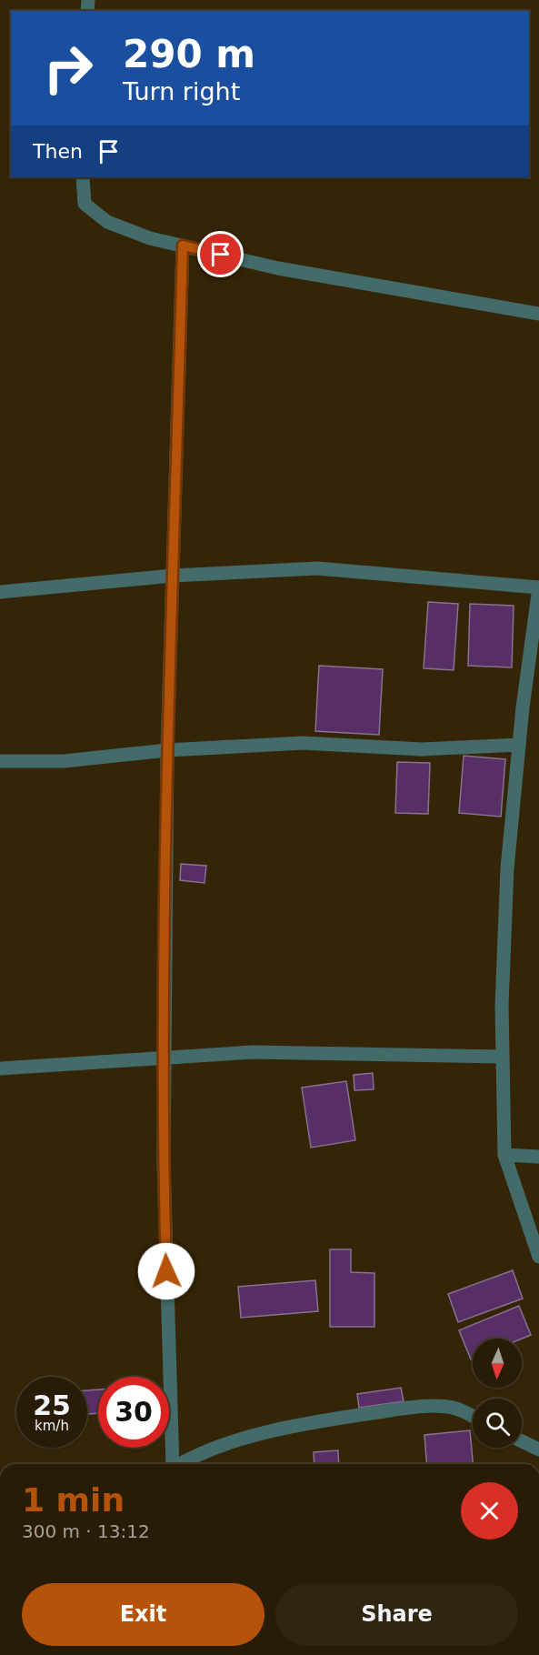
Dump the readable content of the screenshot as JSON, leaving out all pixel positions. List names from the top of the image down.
{
  "north": "bottom",
  "page": {
    "turn": ["290 m", "Turn right"],
    "then": "Then",
    "speed": "25 km/h",
    "limit": "30",
    "heading": ["1 min", "300 m · 13:12"],
    "buttons": ["Exit", "Share"]
  }
}
